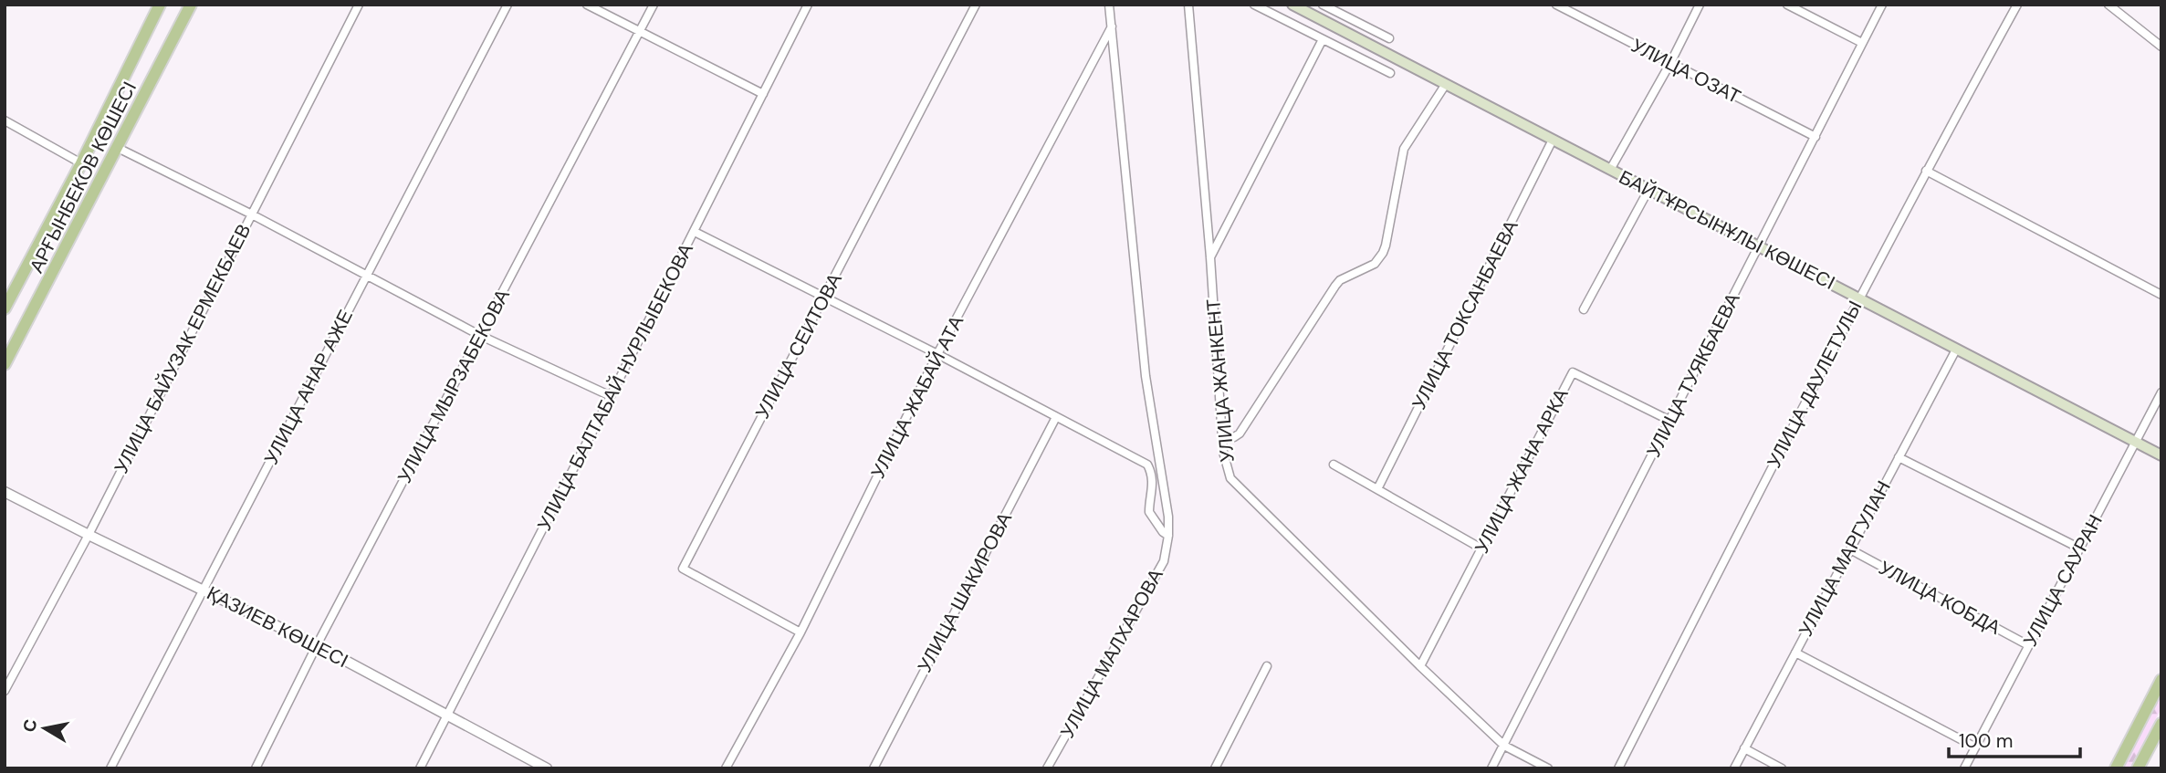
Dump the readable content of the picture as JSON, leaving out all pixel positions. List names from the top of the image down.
{
  "streets": {
    "main road": ["АРҒЫНБЕКОВ КӨШЕСІ", "БАЙТҰРСЫНҰЛЫ КӨШЕСІ"],
    "street": [
      "УЛИЦА ОЗАТ",
      "УЛИЦА ТОКСАНБАЕВА",
      "УЛИЦА СЕИТОВА",
      "УЛИЦА БАЙУЗАК ЕРМЕКБАЕВ",
      "УЛИЦА ТУЯКБАЕВА",
      "УЛИЦА ЖАНКЕНТ",
      "УЛИЦА ДАУЛЕТУЛЫ",
      "УЛИЦА МЫРЗАБЕКОВА",
      "УЛИЦА АНАР АЖЕ",
      "УЛИЦА БАЛТАБАЙ НУРЛЫБЕКОВА",
      "УЛИЦА ЖАБАЙ АТА",
      "УЛИЦА ЖАНА АРКА",
      "УЛИЦА МАРГУЛАН",
      "УЛИЦА САУРАН",
      "УЛИЦА ШАКИРОВА",
      "УЛИЦА КОБДА",
      "ҚАЗИЕВ КӨШЕСІ",
      "УЛИЦА МАЛХАРОВА"
    ]
  },
  "crossings": [
    ["УЛИЦА ОЗАТ", "УЛИЦА ТУЯКБАЕВА"],
    ["БАЙТҰРСЫНҰЛЫ КӨШЕСІ", "УЛИЦА ТОКСАНБАЕВА"],
    ["БАЙТҰРСЫНҰЛЫ КӨШЕСІ", "УЛИЦА ТУЯКБАЕВА"],
    ["БАЙТҰРСЫНҰЛЫ КӨШЕСІ", "УЛИЦА ДАУЛЕТУЛЫ"],
    ["БАЙТҰРСЫНҰЛЫ КӨШЕСІ", "УЛИЦА МАРГУЛАН"],
    ["БАЙТҰРСЫНҰЛЫ КӨШЕСІ", "УЛИЦА САУРАН"],
    ["УЛИЦА СЕИТОВА", "УЛИЦА ЖАБАЙ АТА"],
    ["УЛИЦА БАЙУЗАК ЕРМЕКБАЕВ", "ҚАЗИЕВ КӨШЕСІ"],
    ["УЛИЦА ТУЯКБАЕВА", "УЛИЦА ЖАНКЕНТ"],
    ["УЛИЦА ТУЯКБАЕВА", "УЛИЦА ЖАНА АРКА"],
    ["УЛИЦА ЖАНКЕНТ", "УЛИЦА ЖАНА АРКА"],
    ["УЛИЦА МЫРЗАБЕКОВА", "ҚАЗИЕВ КӨШЕСІ"],
    ["УЛИЦА АНАР АЖЕ", "ҚАЗИЕВ КӨШЕСІ"],
    ["УЛИЦА БАЛТАБАЙ НУРЛЫБЕКОВА", "ҚАЗИЕВ КӨШЕСІ"],
    ["УЛИЦА ЖАБАЙ АТА", "УЛИЦА МАЛХАРОВА"],
    ["УЛИЦА МАРГУЛАН", "УЛИЦА КОБДА"],
    ["УЛИЦА САУРАН", "УЛИЦА КОБДА"]
  ],
  "scale_bar": "100 m",
  "north": "left"
}
